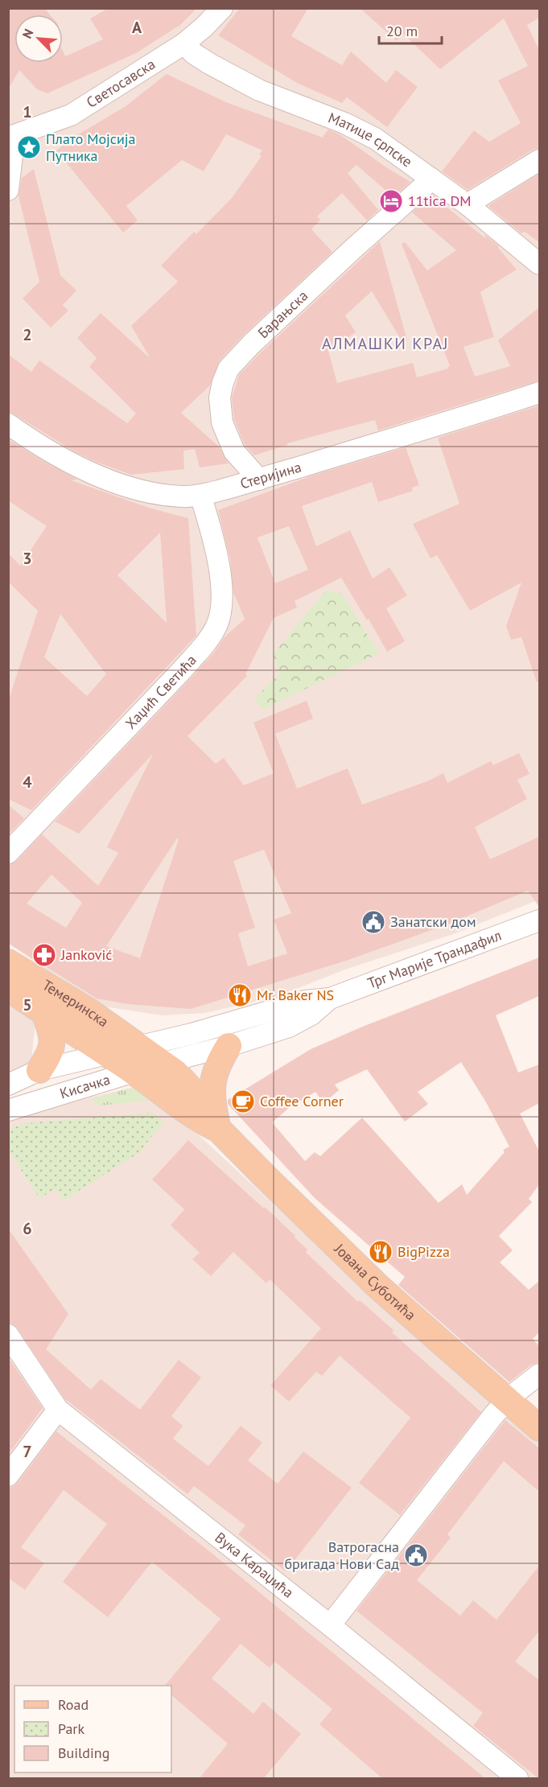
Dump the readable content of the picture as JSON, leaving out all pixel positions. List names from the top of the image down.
{
  "streets": {
    "main road": ["Темеринска", "Јована Суботића"],
    "street": [
      "Светосавска",
      "Матице српске",
      "Барањска",
      "Стеријина",
      "Хаџић Светића",
      "Трг Марије Трандафил",
      "Кисачка",
      "Вука Караџића"
    ]
  },
  "crossings": [
    ["Светосавска", "Матице српске"],
    ["Матице српске", "Барањска"],
    ["Барањска", "Стеријина"],
    ["Стеријина", "Хаџић Светића"],
    ["Трг Марије Трандафил", "Темеринска"],
    ["Трг Марије Трандафил", "Кисачка"],
    ["Трг Марије Трандафил", "Јована Суботића"],
    ["Темеринска", "Кисачка"],
    ["Темеринска", "Јована Суботића"],
    ["Кисачка", "Јована Суботића"]
  ],
  "districts": ["АЛМАШКИ КРАЈ"],
  "places": {
    "place": ["Плато Мојсија Путника"],
    "hotel": ["11tica DM"],
    "public building": ["Занатски дом", "Ватрогасна бригада Нови Сад"],
    "pharmacy": ["Janković"],
    "restaurant": ["Mr. Baker NS", "BigPizza"],
    "cafe": ["Coffee Corner"]
  },
  "legend": ["Road", "Park", "Building"],
  "scale_bar": "20 m",
  "north": "top left",
  "grid": {
    "columns": ["A"],
    "rows": [
      "1",
      "2",
      "3",
      "4",
      "5",
      "6",
      "7"
    ]
  }
}
